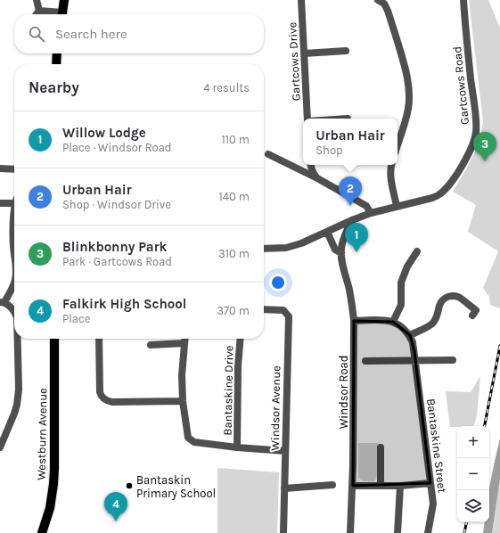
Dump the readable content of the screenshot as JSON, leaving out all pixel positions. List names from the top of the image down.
{
  "streets": {
    "main road": ["Westburn Avenue"],
    "street": [
      "Gartcows Drive",
      "Gartcows Road",
      "Bantaskine Drive",
      "Windsor Road",
      "Windsor Avenue",
      "Bantaskine Street"
    ]
  },
  "crossings": [
    ["Gartcows Road", "Windsor Road"]
  ],
  "places": ["Bantaskin Primary School"],
  "page": {
    "search": "Search here",
    "heading": ["Nearby", "4 results"],
    "list": [
      {
        "mark": "1",
        "name": "Willow Lodge",
        "note": "Place · Windsor Road",
        "value": "110 m"
      },
      {
        "mark": "2",
        "name": "Urban Hair",
        "note": "Shop · Windsor Drive",
        "value": "140 m"
      },
      {
        "mark": "3",
        "name": "Blinkbonny Park",
        "note": "Park · Gartcows Road",
        "value": "310 m"
      },
      {
        "mark": "4",
        "name": "Falkirk High School",
        "note": "Place",
        "value": "370 m"
      }
    ],
    "popup": ["Urban Hair", "Shop"],
    "pins": [
      "3",
      "2",
      "1",
      "4"
    ],
    "map_buttons": ["+", "−"]
  }
}
